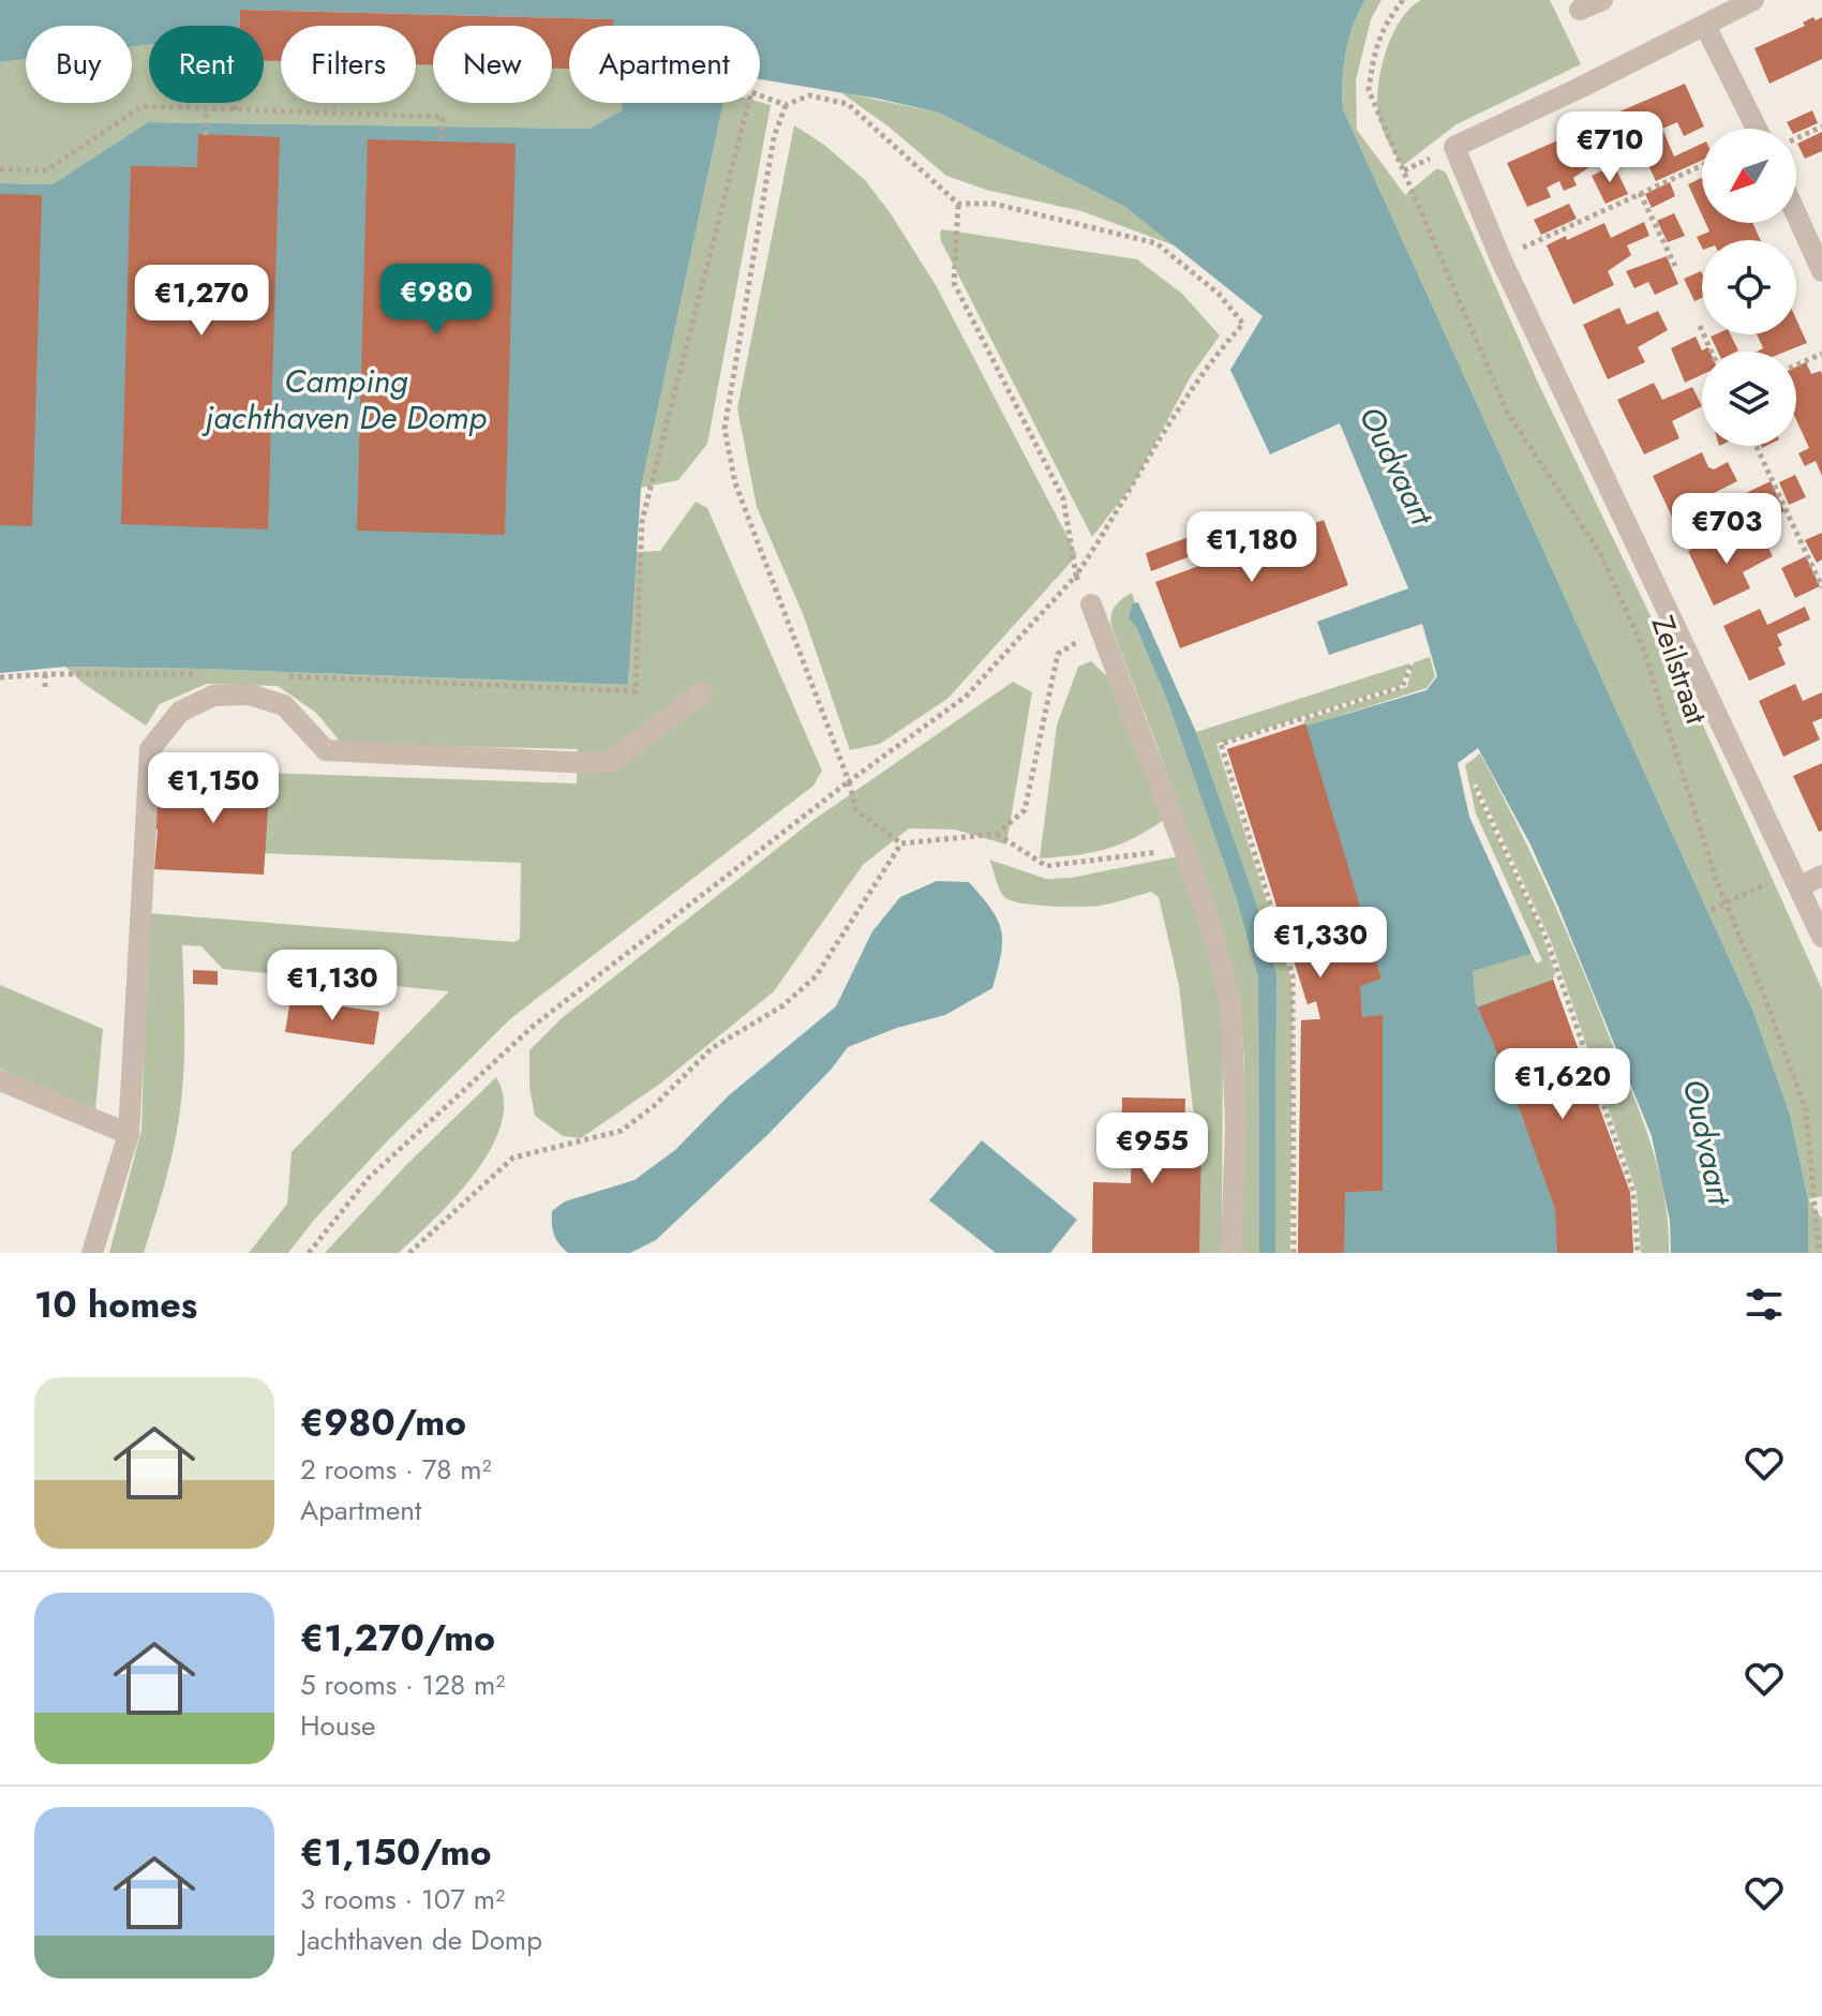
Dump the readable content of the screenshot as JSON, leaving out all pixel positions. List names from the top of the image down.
{
  "streets": {
    "street": ["Zeilstraat"]
  },
  "water": ["Camping jachthaven De Domp", "Oudvaart"],
  "north": "bottom left",
  "page": {
    "chip": [
      "Buy",
      "Rent",
      "Filters",
      "New",
      "Apartment"
    ],
    "price": [
      "€710",
      "€980",
      "€1,270",
      "€703",
      "€1,180",
      "€1,150",
      "€1,330",
      "€1,130",
      "€1,620",
      "€955"
    ],
    "heading": "10 homes",
    "list": [
      {
        "name": "€980/mo",
        "note": "2 rooms · 78 m² · Apartment"
      },
      {
        "name": "€1,270/mo",
        "note": "5 rooms · 128 m² · House"
      },
      {
        "name": "€1,150/mo",
        "note": "3 rooms · 107 m² · Jachthaven de Domp"
      }
    ]
  }
}
